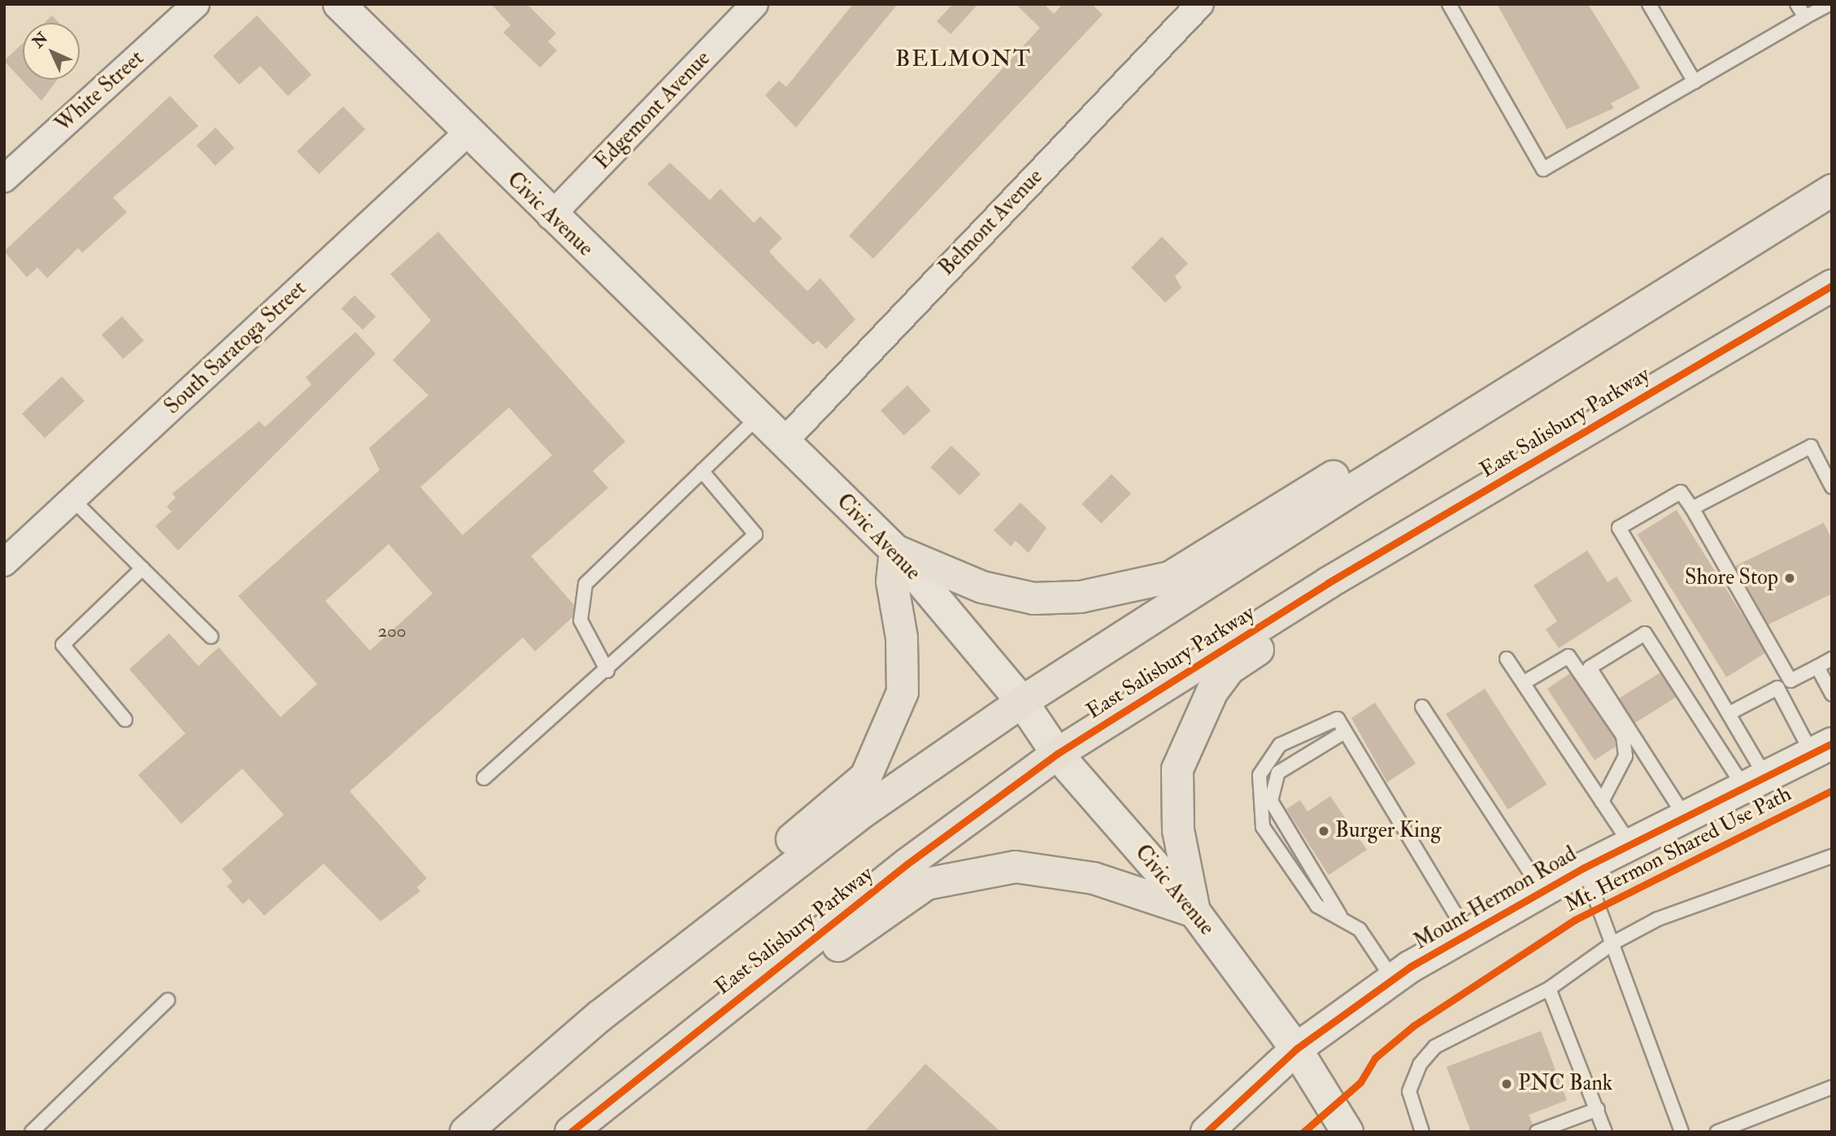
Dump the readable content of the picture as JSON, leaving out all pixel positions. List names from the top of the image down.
{
  "streets": {
    "main road": ["East Salisbury Parkway"],
    "street": [
      "White Street",
      "Edgemont Avenue",
      "Civic Avenue",
      "Belmont Avenue",
      "South Saratoga Street",
      "Mount Hermon Road"
    ],
    "cycle path": ["Mt. Hermon Shared Use Path"]
  },
  "crossings": [
    ["Edgemont Avenue", "Civic Avenue"],
    ["Civic Avenue", "Belmont Avenue"],
    ["Civic Avenue", "South Saratoga Street"],
    ["Civic Avenue", "East Salisbury Parkway"],
    ["Civic Avenue", "Mount Hermon Road"]
  ],
  "districts": ["BELMONT"],
  "places": ["Shore Stop", "Burger King", "PNC Bank"],
  "house_numbers": ["200"],
  "north": "top left"
}
